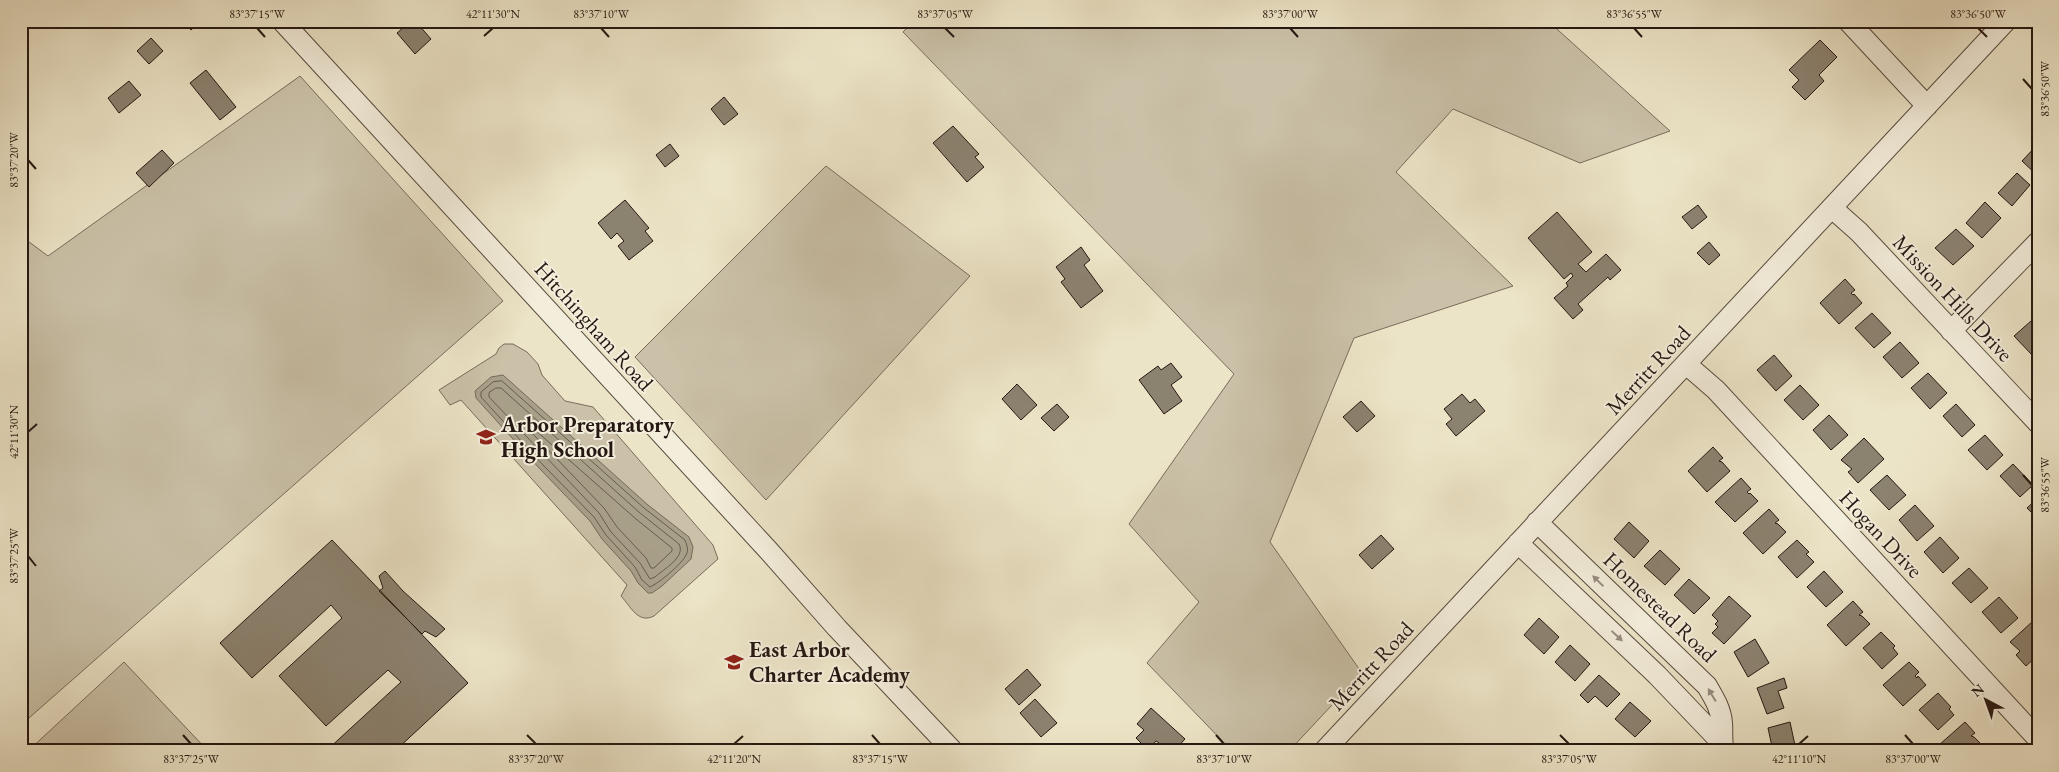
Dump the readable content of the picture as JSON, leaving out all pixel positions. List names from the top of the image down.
{
  "streets": {
    "street": [
      "Mission Hills Drive",
      "Hitchingham Road",
      "Merritt Road",
      "Hogan Drive",
      "Homestead Road"
    ]
  },
  "crossings": [
    ["Mission Hills Drive", "Merritt Road"],
    ["Merritt Road", "Hogan Drive"],
    ["Merritt Road", "Homestead Road"]
  ],
  "places": {
    "school or university": ["Arbor Preparatory High School", "East Arbor Charter Academy"]
  },
  "north": "top left",
  "coordinates": [
    "83°37'15\"W",
    "42°11'30\"N",
    "83°37'10\"W",
    "83°37'05\"W",
    "83°37'00\"W",
    "83°36'55\"W",
    "83°36'50\"W",
    "83°37'20\"W",
    "83°37'25\"W",
    "42°11'20\"N",
    "42°11'10\"N"
  ]
}
